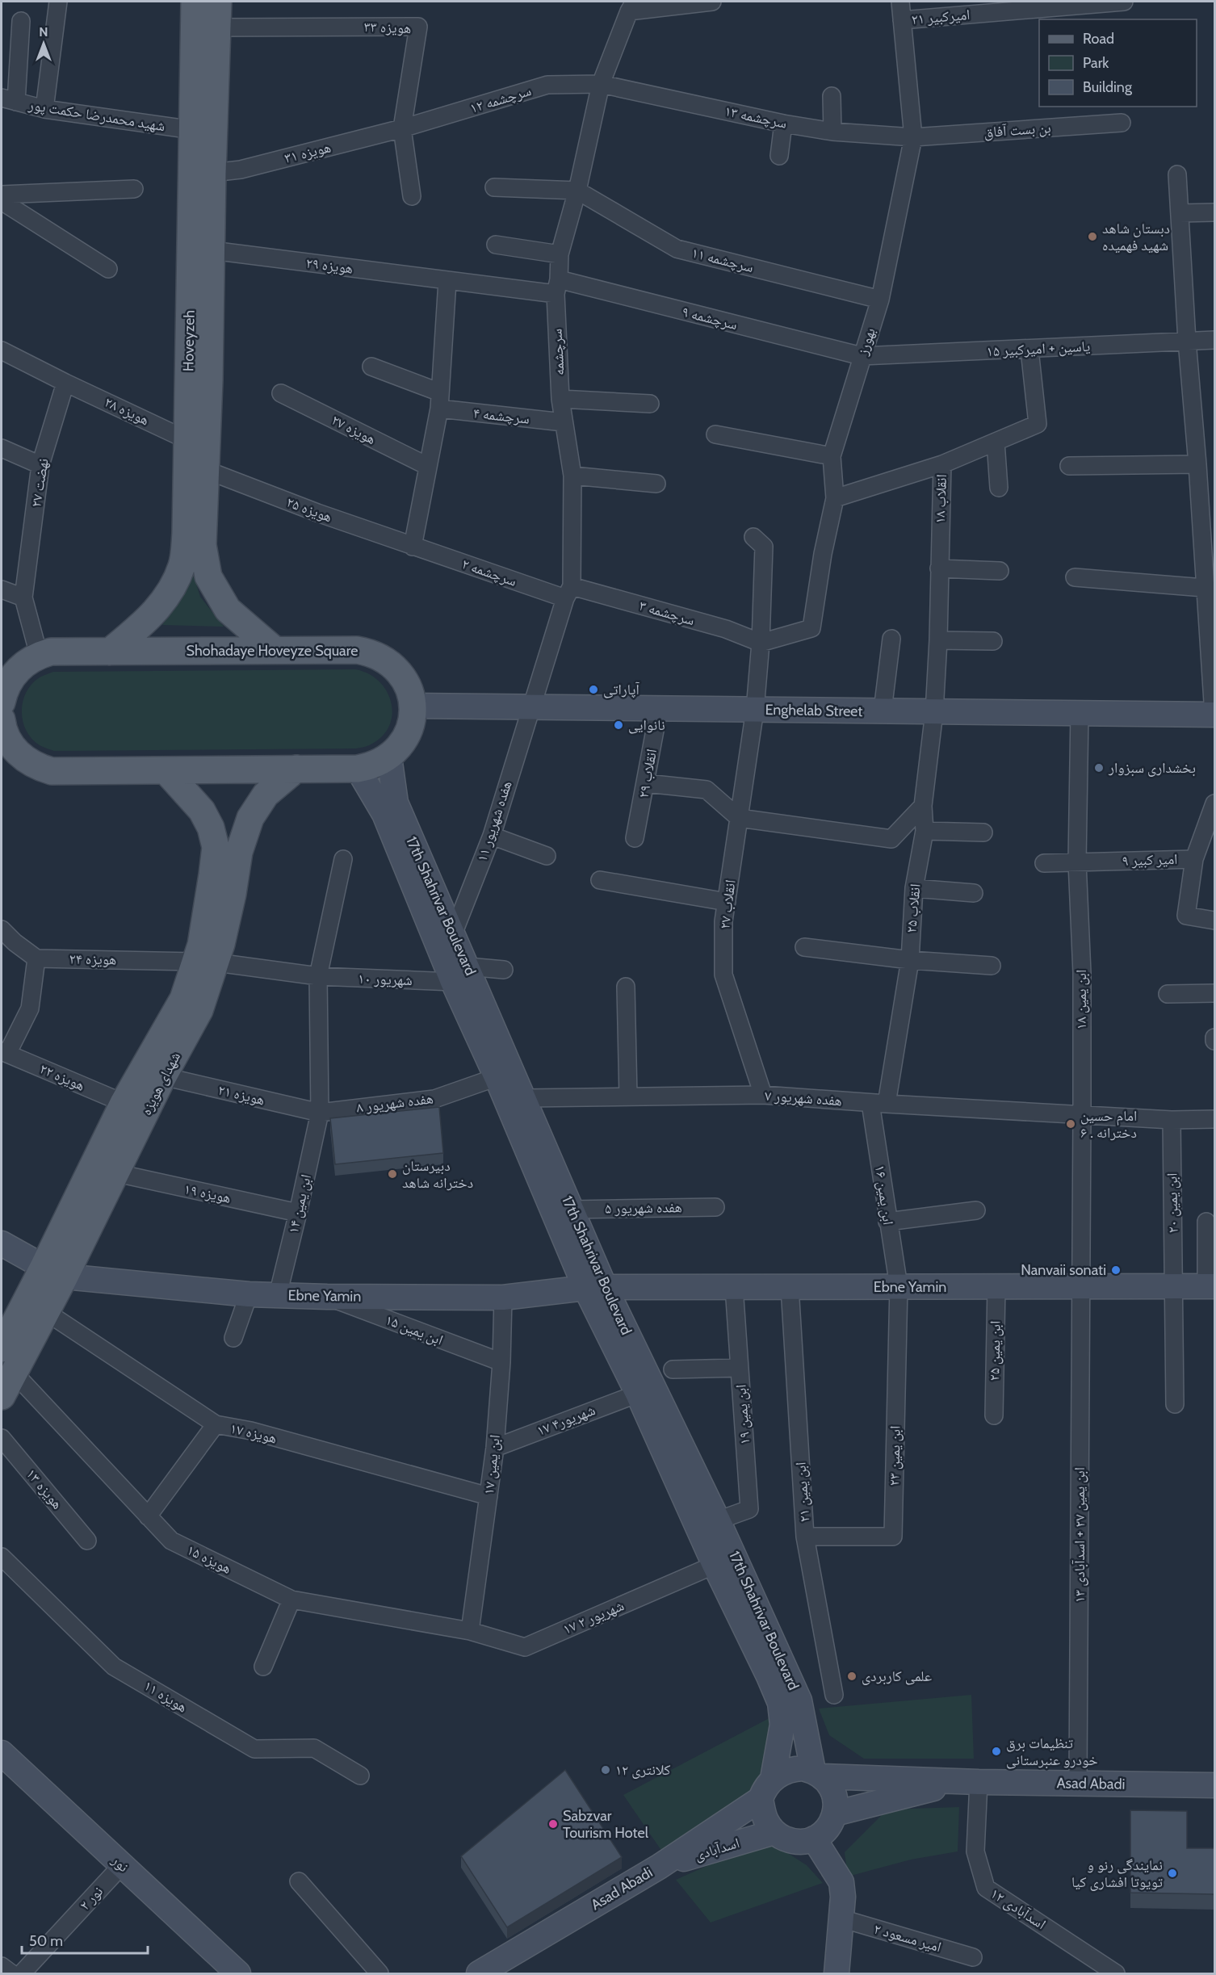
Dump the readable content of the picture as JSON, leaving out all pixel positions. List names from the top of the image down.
{
  "streets": {
    "main road": [
      "Hoveyzeh",
      "Shohadaye Hoveyze Square",
      "Enghelab Street",
      "17th Shahrivar Boulevard",
      "شهدای هویزه",
      "Ebne Yamin",
      "Asad Abadi",
      "اسدآبادی",
      "نور"
    ],
    "street": [
      "امیرکبیر ۲۱",
      "هویزه ۳۳",
      "سرچشمه ۱۲",
      "شهید محمدرضا حکمت پور",
      "سرچشمه ۱۳",
      "بن بست آفاق",
      "هویزه ۳۱",
      "سرچشمه ۱۱",
      "هویزه ۲۹",
      "سرچشمه ۹",
      "بهورز",
      "یاسین + امیرکبیر ۱۵",
      "سرچشمه",
      "هویزه ۲۸",
      "سرچشمه ۴",
      "هویزه ۲۷",
      "نهضت ۲۷",
      "انقلاب ۱۸",
      "هویزه ۲۵",
      "سرچشمه ۲",
      "سرچشمه ۳",
      "انقلاب ۲۹",
      "هفده شهریور ۱۱",
      "امیر کبیر ۹",
      "انقلاب ۲۷",
      "انقلاب ۲۵",
      "هویزه ۲۴",
      "شهریور ۱۰",
      "ابن یمین ۱۸",
      "هویزه ۲۲",
      "هویزه ۲۱",
      "هفده شهریور ۷",
      "هفده شهریور ۸",
      "هویزه ۱۹",
      "ابن یمین ۱۶",
      "ابن یمین ۲۰",
      "ابن یمین ۱۴",
      "هفده شهریور ۵",
      "ابن یمین ۱۵",
      "ابن یمین ۲۵",
      "ابن یمین ۱۹",
      "۱۷ شهریور۴",
      "هویزه ۱۷",
      "ابن یمین ۲۳",
      "ابن یمین ۱۷",
      "هویزه ۱۳",
      "ابن یمین ۲۱",
      "ابن یمین ۲۷ + اسدآبادی ۱۳",
      "هویزه ۱۵",
      "۱۷ شهریور ۲",
      "هویزه ۱۱",
      "نور ۲",
      "اسدآبادی ۱۲",
      "امیر مسعود ۲"
    ]
  },
  "crossings": [
    ["امیرکبیر ۲۱", "بهورز"],
    ["هویزه ۳۳", "سرچشمه ۱۲"],
    ["هویزه ۳۳", "هویزه ۳۱"],
    ["هویزه ۳۳", "Hoveyzeh"],
    ["سرچشمه ۱۲", "سرچشمه ۱۳"],
    ["سرچشمه ۱۲", "هویزه ۳۱"],
    ["سرچشمه ۱۲", "سرچشمه"],
    ["شهید محمدرضا حکمت پور", "Hoveyzeh"],
    ["سرچشمه ۱۳", "بن بست آفاق"],
    ["سرچشمه ۱۳", "بهورز"],
    ["سرچشمه ۱۳", "سرچشمه"],
    ["بن بست آفاق", "بهورز"],
    ["هویزه ۳۱", "Hoveyzeh"],
    ["سرچشمه ۱۱", "بهورز"],
    ["سرچشمه ۱۱", "سرچشمه"],
    ["هویزه ۲۹", "سرچشمه ۹"],
    ["هویزه ۲۹", "Hoveyzeh"],
    ["هویزه ۲۹", "سرچشمه"],
    ["سرچشمه ۹", "بهورز"],
    ["سرچشمه ۹", "یاسین + امیرکبیر ۱۵"],
    ["سرچشمه ۹", "سرچشمه"],
    ["Hoveyzeh", "هویزه ۲۸"],
    ["Hoveyzeh", "هویزه ۲۵"],
    ["Hoveyzeh", "Shohadaye Hoveyze Square"],
    ["بهورز", "یاسین + امیرکبیر ۱۵"],
    ["بهورز", "سرچشمه ۳"],
    ["بهورز", "انقلاب ۲۷"],
    ["یاسین + امیرکبیر ۱۵", "انقلاب ۱۸"],
    ["سرچشمه", "سرچشمه ۴"],
    ["سرچشمه", "سرچشمه ۲"],
    ["سرچشمه", "سرچشمه ۳"],
    ["سرچشمه", "Enghelab Street"],
    ["سرچشمه", "هفده شهریور ۱۱"],
    ["هویزه ۲۸", "نهضت ۲۷"],
    ["نهضت ۲۷", "Shohadaye Hoveyze Square"],
    ["انقلاب ۱۸", "Enghelab Street"],
    ["انقلاب ۱۸", "انقلاب ۲۵"],
    ["هویزه ۲۵", "سرچشمه ۲"],
    ["سرچشمه ۲", "سرچشمه ۳"],
    ["سرچشمه ۳", "انقلاب ۲۷"],
    ["Shohadaye Hoveyze Square", "Enghelab Street"],
    ["Shohadaye Hoveyze Square", "17th Shahrivar Boulevard"],
    ["Shohadaye Hoveyze Square", "شهدای هویزه"],
    ["Enghelab Street", "انقلاب ۲۹"],
    ["Enghelab Street", "هفده شهریور ۱۱"],
    ["Enghelab Street", "انقلاب ۲۷"],
    ["Enghelab Street", "انقلاب ۲۵"],
    ["Enghelab Street", "ابن یمین ۱۸"],
    ["هفده شهریور ۱۱", "17th Shahrivar Boulevard"],
    ["امیر کبیر ۹", "ابن یمین ۱۸"],
    ["انقلاب ۲۷", "هفده شهریور ۷"],
    ["17th Shahrivar Boulevard", "شهریور ۱۰"],
    ["17th Shahrivar Boulevard", "هفده شهریور ۷"],
    ["17th Shahrivar Boulevard", "هفده شهریور ۸"],
    ["17th Shahrivar Boulevard", "هفده شهریور ۵"],
    ["17th Shahrivar Boulevard", "Ebne Yamin"],
    ["17th Shahrivar Boulevard", "ابن یمین ۱۹"],
    ["17th Shahrivar Boulevard", "۱۷ شهریور۴"],
    ["17th Shahrivar Boulevard", "۱۷ شهریور ۲"],
    ["17th Shahrivar Boulevard", "Asad Abadi"],
    ["17th Shahrivar Boulevard", "اسدآبادی"],
    ["انقلاب ۲۵", "هفده شهریور ۷"],
    ["انقلاب ۲۵", "ابن یمین ۱۶"],
    ["هویزه ۲۴", "شهریور ۱۰"],
    ["هویزه ۲۴", "شهدای هویزه"],
    ["هویزه ۲۴", "ابن یمین ۱۴"],
    ["شهریور ۱۰", "ابن یمین ۱۴"],
    ["ابن یمین ۱۸", "هفده شهریور ۷"],
    ["ابن یمین ۱۸", "Ebne Yamin"],
    ["ابن یمین ۱۸", "ابن یمین ۲۷ + اسدآبادی ۱۳"],
    ["هویزه ۲۲", "شهدای هویزه"],
    ["شهدای هویزه", "هویزه ۲۱"],
    ["شهدای هویزه", "هویزه ۱۹"],
    ["شهدای هویزه", "Ebne Yamin"],
    ["شهدای هویزه", "هویزه ۱۷"],
    ["شهدای هویزه", "هویزه ۱۵"],
    ["هویزه ۲۱", "هفده شهریور ۸"],
    ["هویزه ۲۱", "ابن یمین ۱۴"],
    ["هفده شهریور ۷", "ابن یمین ۱۶"],
    ["هفده شهریور ۷", "ابن یمین ۲۰"],
    ["هفده شهریور ۸", "ابن یمین ۱۴"],
    ["هویزه ۱۹", "ابن یمین ۱۴"],
    ["ابن یمین ۱۶", "Ebne Yamin"],
    ["ابن یمین ۱۶", "ابن یمین ۲۳"],
    ["ابن یمین ۲۰", "Ebne Yamin"],
    ["ابن یمین ۱۴", "Ebne Yamin"],
    ["Ebne Yamin", "ابن یمین ۱۵"],
    ["Ebne Yamin", "ابن یمین ۲۵"],
    ["Ebne Yamin", "ابن یمین ۱۹"],
    ["Ebne Yamin", "ابن یمین ۲۳"],
    ["Ebne Yamin", "ابن یمین ۱۷"],
    ["Ebne Yamin", "ابن یمین ۲۱"],
    ["Ebne Yamin", "ابن یمین ۲۷ + اسدآبادی ۱۳"],
    ["ابن یمین ۱۵", "ابن یمین ۱۷"],
    ["۱۷ شهریور۴", "ابن یمین ۱۷"],
    ["هویزه ۱۷", "ابن یمین ۱۷"],
    ["ابن یمین ۲۳", "ابن یمین ۲۱"],
    ["ابن یمین ۱۷", "هویزه ۱۵"],
    ["ابن یمین ۱۷", "۱۷ شهریور ۲"],
    ["ابن یمین ۲۷ + اسدآبادی ۱۳", "Asad Abadi"],
    ["هویزه ۱۵", "۱۷ شهریور ۲"],
    ["Asad Abadi", "اسدآبادی"],
    ["Asad Abadi", "اسدآبادی ۱۲"],
    ["نور", "نور ۲"]
  ],
  "places": [
    "دبستان شاهد شهید فهمیده",
    "آپاراتی",
    "نانوایی",
    "بخشداری سبزوار",
    "امام حسین ۶ . دخترانه",
    "دبیرستان دخترانه شاهد",
    "Nanvaii sonati",
    "علمی کاربردی",
    "تنظیمات برق خودرو عنبرستانی",
    "کلانتری ۱۲",
    "Sabzvar Tourism Hotel",
    "نمایندگی رنو و تویوتا افشاری کیا"
  ],
  "legend": ["Road", "Park", "Building"],
  "scale_bar": "50 m",
  "north": "top"
}
